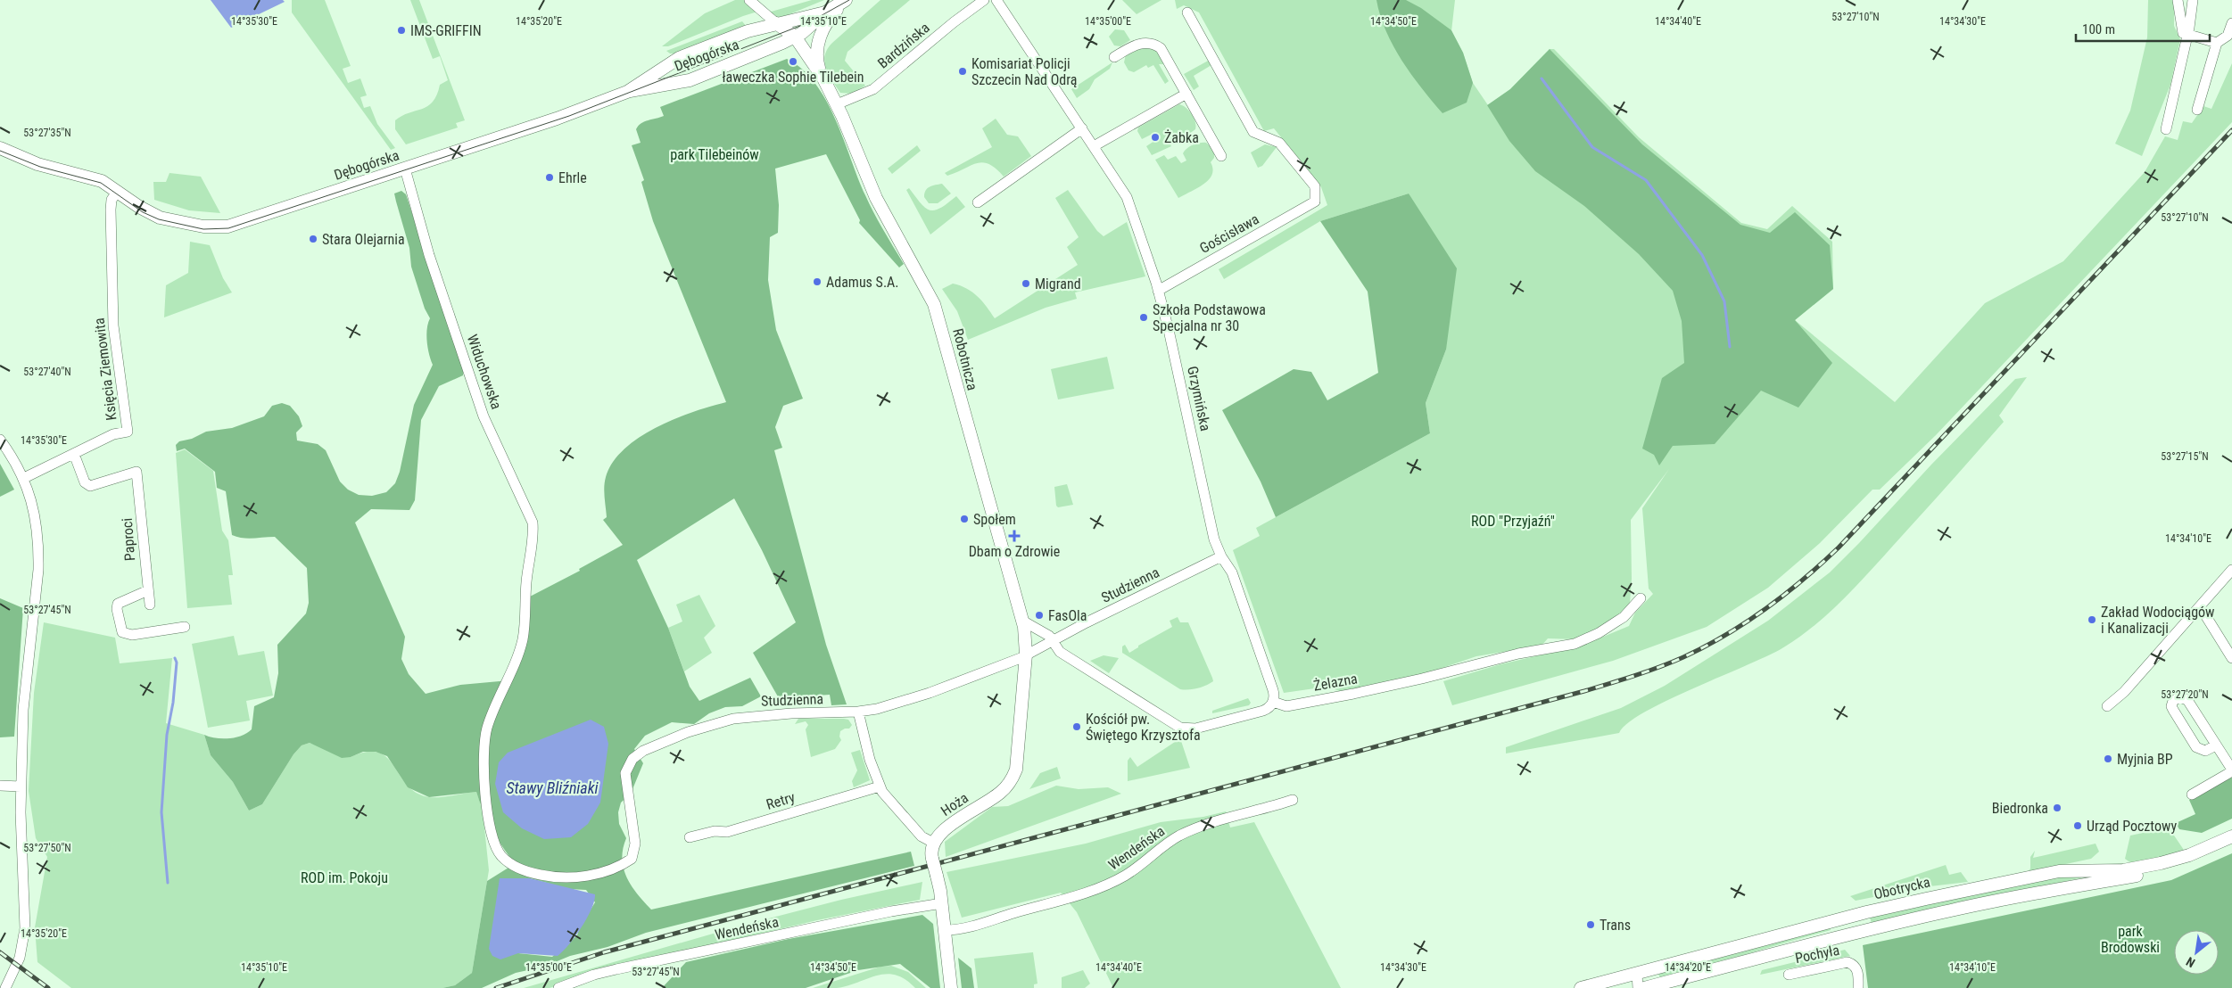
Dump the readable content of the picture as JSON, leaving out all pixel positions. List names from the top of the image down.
{
  "streets": {
    "street": [
      "Bardzińska",
      "Dębogórska",
      "Gościsława",
      "Robotnicza",
      "Księcia Ziemowita",
      "Widuchowska",
      "Grzymińska",
      "Paproci",
      "Studzienna",
      "Żelazna",
      "Retry",
      "Hoża",
      "Wendeńska",
      "Obotrycka",
      "Pochyła"
    ]
  },
  "crossings": [
    ["Bardzińska", "Robotnicza"],
    ["Dębogórska", "Robotnicza"],
    ["Dębogórska", "Księcia Ziemowita"],
    ["Dębogórska", "Widuchowska"],
    ["Gościsława", "Grzymińska"],
    ["Robotnicza", "Studzienna"],
    ["Robotnicza", "Hoża"],
    ["Księcia Ziemowita", "Paproci"],
    ["Widuchowska", "Studzienna"],
    ["Grzymińska", "Studzienna"],
    ["Grzymińska", "Żelazna"],
    ["Studzienna", "Hoża"]
  ],
  "water": ["Stawy Bliźniaki"],
  "parks": [
    "park Tilebeinów",
    "ROD \"Przyjaźń\"",
    "ROD im. Pokoju",
    "park Brodowski"
  ],
  "places": {
    "other": [
      "IMS-GRIFFIN",
      "ławeczka Sophie Tilebein",
      "Komisariat Policji Szczecin Nad Odrą",
      "Żabka",
      "Ehrle",
      "Stara Olejarnia",
      "Adamus S.A.",
      "Migrand",
      "Szkoła Podstawowa Specjalna nr 30",
      "Społem",
      "FasOla",
      "Zakład Wodociągów i Kanalizacji",
      "Kościół pw. Świętego Krzysztofa",
      "Myjnia BP",
      "Biedronka",
      "Urząd Pocztowy",
      "Trans"
    ],
    "health": ["Dbam o Zdrowie"]
  },
  "scale_bar": "100 m",
  "north": "bottom left",
  "coordinates": [
    "53°27'10\"N",
    "14°35'20\"E",
    "14°35'10\"E",
    "14°35'00\"E",
    "14°34'50\"E",
    "14°34'40\"E",
    "14°34'30\"E",
    "14°35'30\"E",
    "53°27'35\"N",
    "53°27'40\"N",
    "53°27'15\"N",
    "14°34'10\"E",
    "53°27'45\"N",
    "53°27'20\"N",
    "53°27'50\"N",
    "14°34'20\"E"
  ]
}
